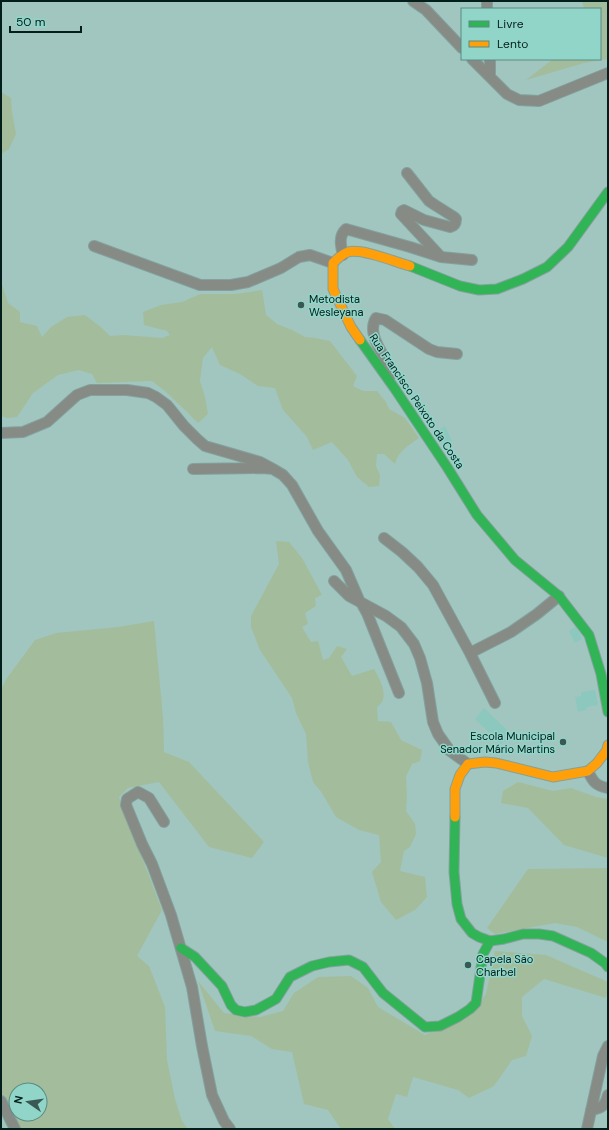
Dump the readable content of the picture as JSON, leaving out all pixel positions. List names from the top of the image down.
{
  "streets": {
    "street": ["Rua Francisco Peixoto da Costa"]
  },
  "places": ["Metodista Wesleyana", "Escola Municipal Senador Mário Martins", "Capela São Charbel"],
  "legend": ["Livre", "Lento"],
  "scale_bar": "50 m",
  "north": "left"
}
